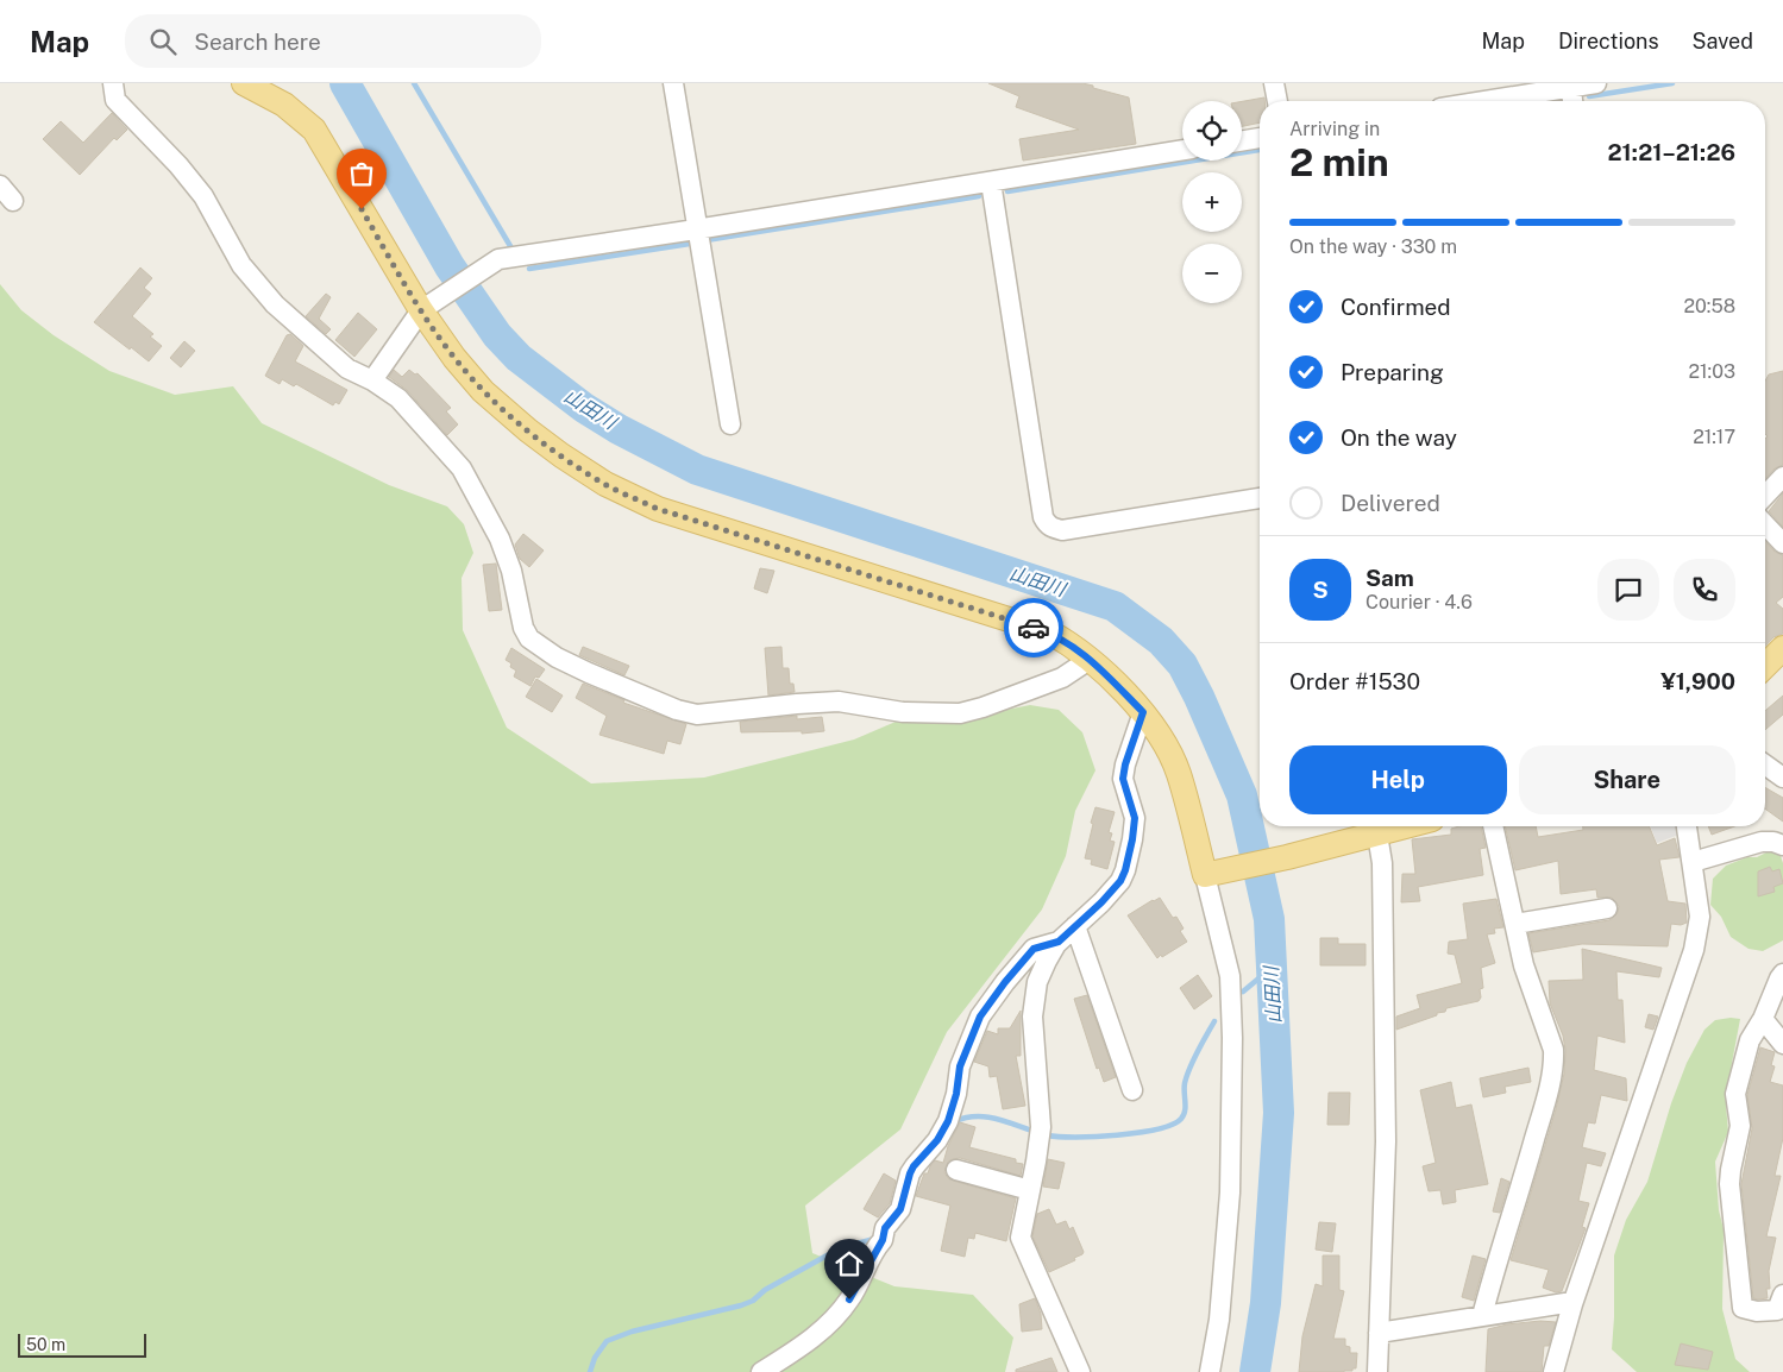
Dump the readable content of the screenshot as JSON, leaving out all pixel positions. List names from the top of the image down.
{
  "water": ["山田川"],
  "scale_bar": "50 m",
  "page": {
    "header": "Map",
    "search": "Search here",
    "nav": ["Map", "Directions", "Saved"],
    "map_buttons": ["+", "−"],
    "heading": ["2 min", "Arriving in", "21:21–21:26"],
    "panel": [
      "Sam",
      "Courier · 4.6",
      "Order #1530",
      "¥1,900"
    ],
    "bar": "On the way · 330 m",
    "list": [
      ["Confirmed", "20:58"],
      ["Preparing", "21:03"],
      ["On the way", "21:17"],
      "Delivered"
    ],
    "round": "S",
    "buttons": ["Help", "Share"],
    "scale": "50 m"
  }
}
